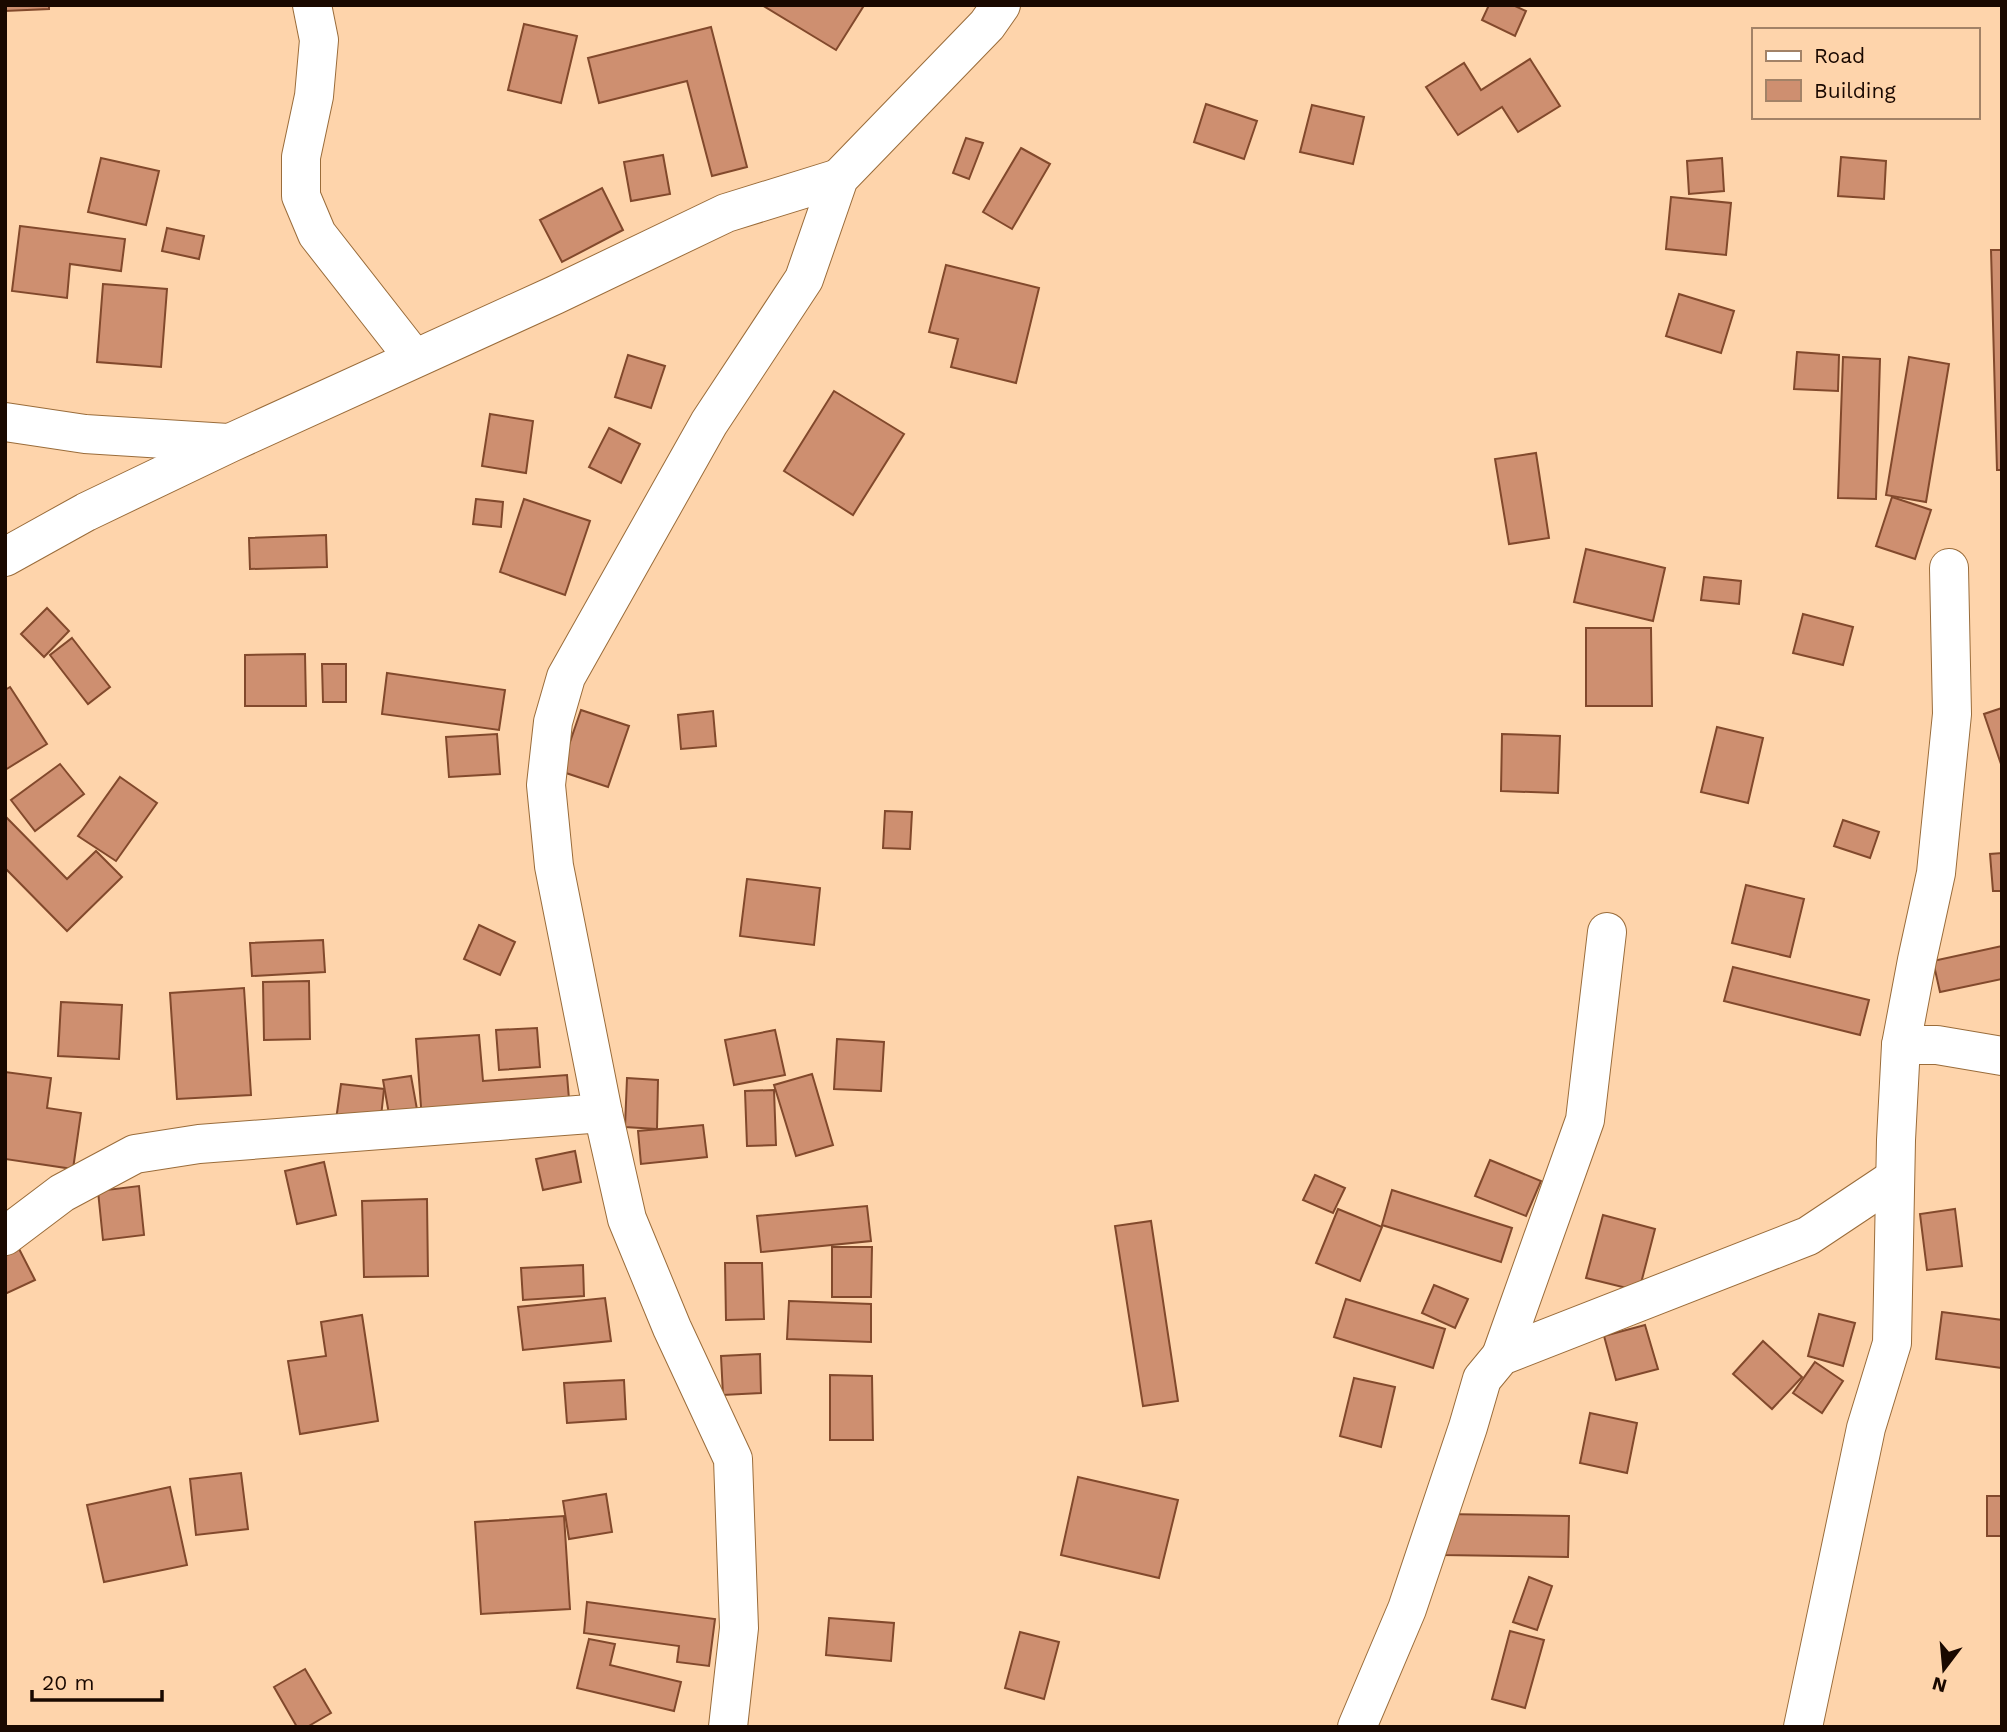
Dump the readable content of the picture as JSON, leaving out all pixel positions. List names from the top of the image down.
{
  "legend": ["Road", "Building"],
  "scale_bar": "20 m",
  "north": "bottom"
}
